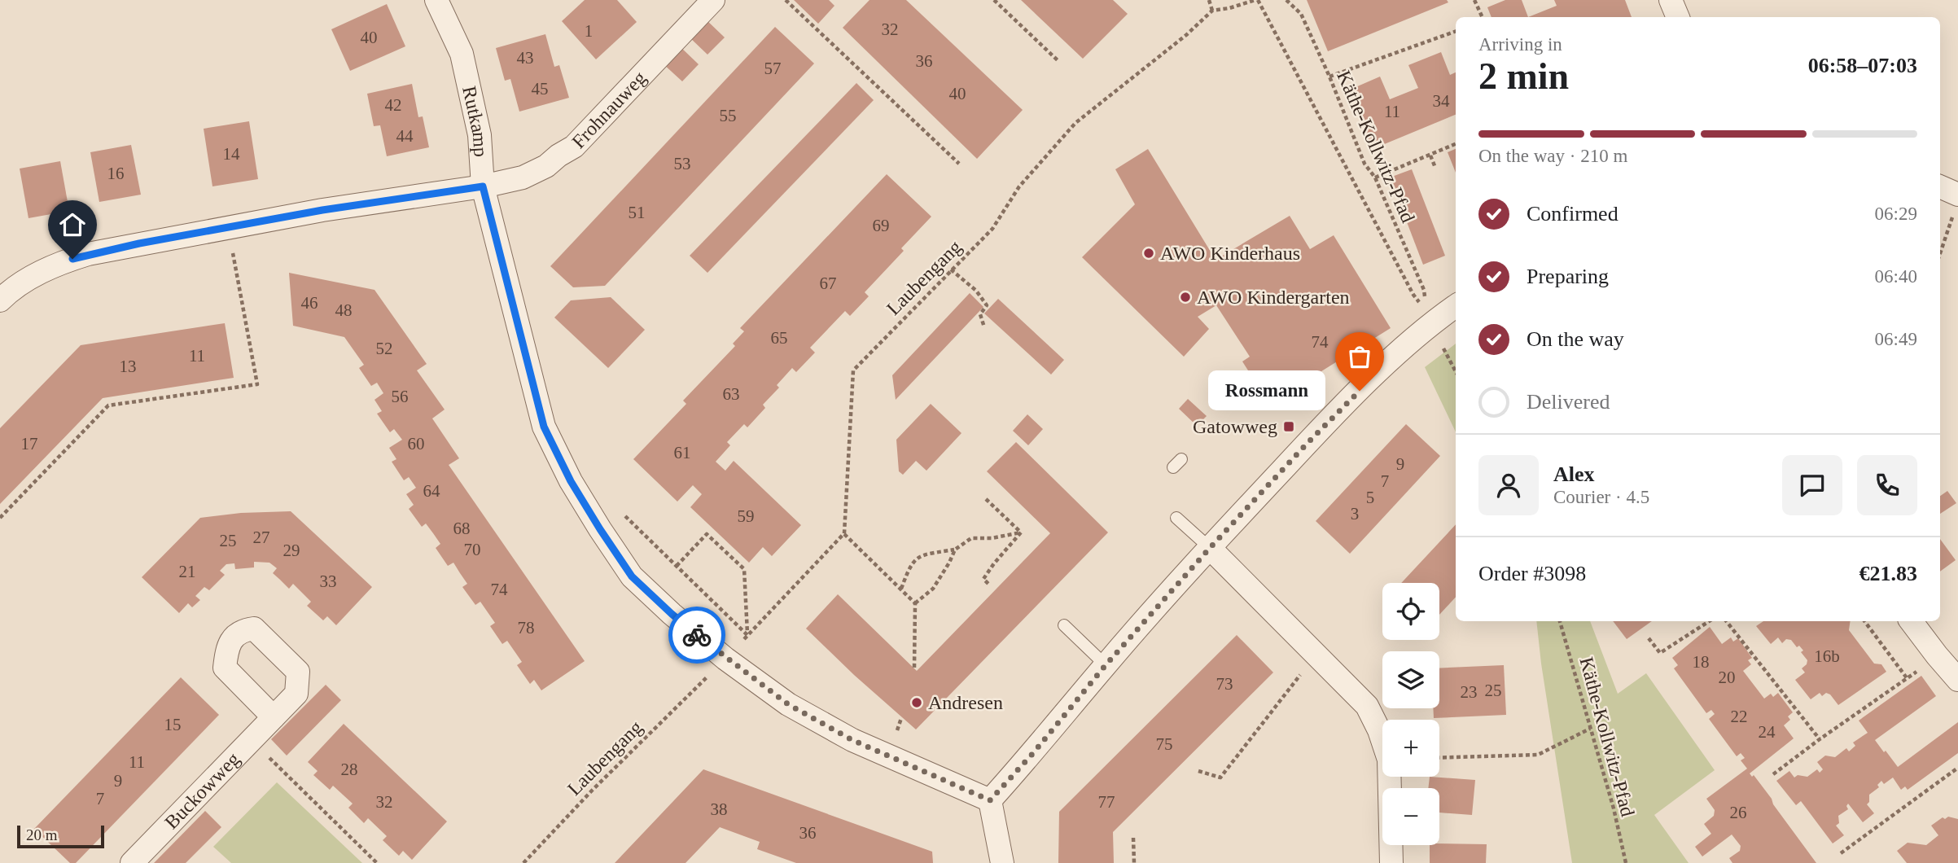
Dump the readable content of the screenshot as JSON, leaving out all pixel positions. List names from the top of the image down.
{
  "streets": {
    "street": ["Frohnauweg", "Rutkamp", "Buckowweg"],
    "path": ["Käthe-Kollwitz-Pfad", "Laubengang"]
  },
  "crossings": [
    ["Frohnauweg", "Rutkamp"]
  ],
  "places": {
    "other": [
      "AWO Kinderhaus",
      "AWO Kindergarten",
      "Rossmann",
      "Andresen"
    ],
    "transit": ["Gatowweg"]
  },
  "house_numbers": [
    "32",
    "1",
    "40",
    "43",
    "36",
    "57",
    "45",
    "40",
    "34",
    "42",
    "11",
    "55",
    "44",
    "14",
    "53",
    "16",
    "51",
    "69",
    "67",
    "46",
    "48",
    "65",
    "74",
    "52",
    "11",
    "13",
    "63",
    "56",
    "17",
    "60",
    "61",
    "9",
    "7",
    "64",
    "5",
    "3",
    "59",
    "68",
    "27",
    "25",
    "70",
    "29",
    "21",
    "33",
    "74",
    "78",
    "16b",
    "18",
    "20",
    "73",
    "25",
    "23",
    "22",
    "15",
    "24",
    "75",
    "11",
    "28",
    "9",
    "7",
    "32",
    "77",
    "38",
    "26",
    "36"
  ],
  "scale_bar": "20 m",
  "page": {
    "heading": ["2 min", "Arriving in", "06:58–07:03"],
    "panel": [
      "Alex",
      "Courier · 4.5",
      "Order #3098",
      "€21.83"
    ],
    "bar": "On the way · 210 m",
    "list": [
      ["Confirmed", "06:29"],
      ["Preparing", "06:40"],
      ["On the way", "06:49"],
      "Delivered"
    ],
    "bubble": "Rossmann",
    "map_buttons": ["+", "−"],
    "scale": "20 m"
  }
}
